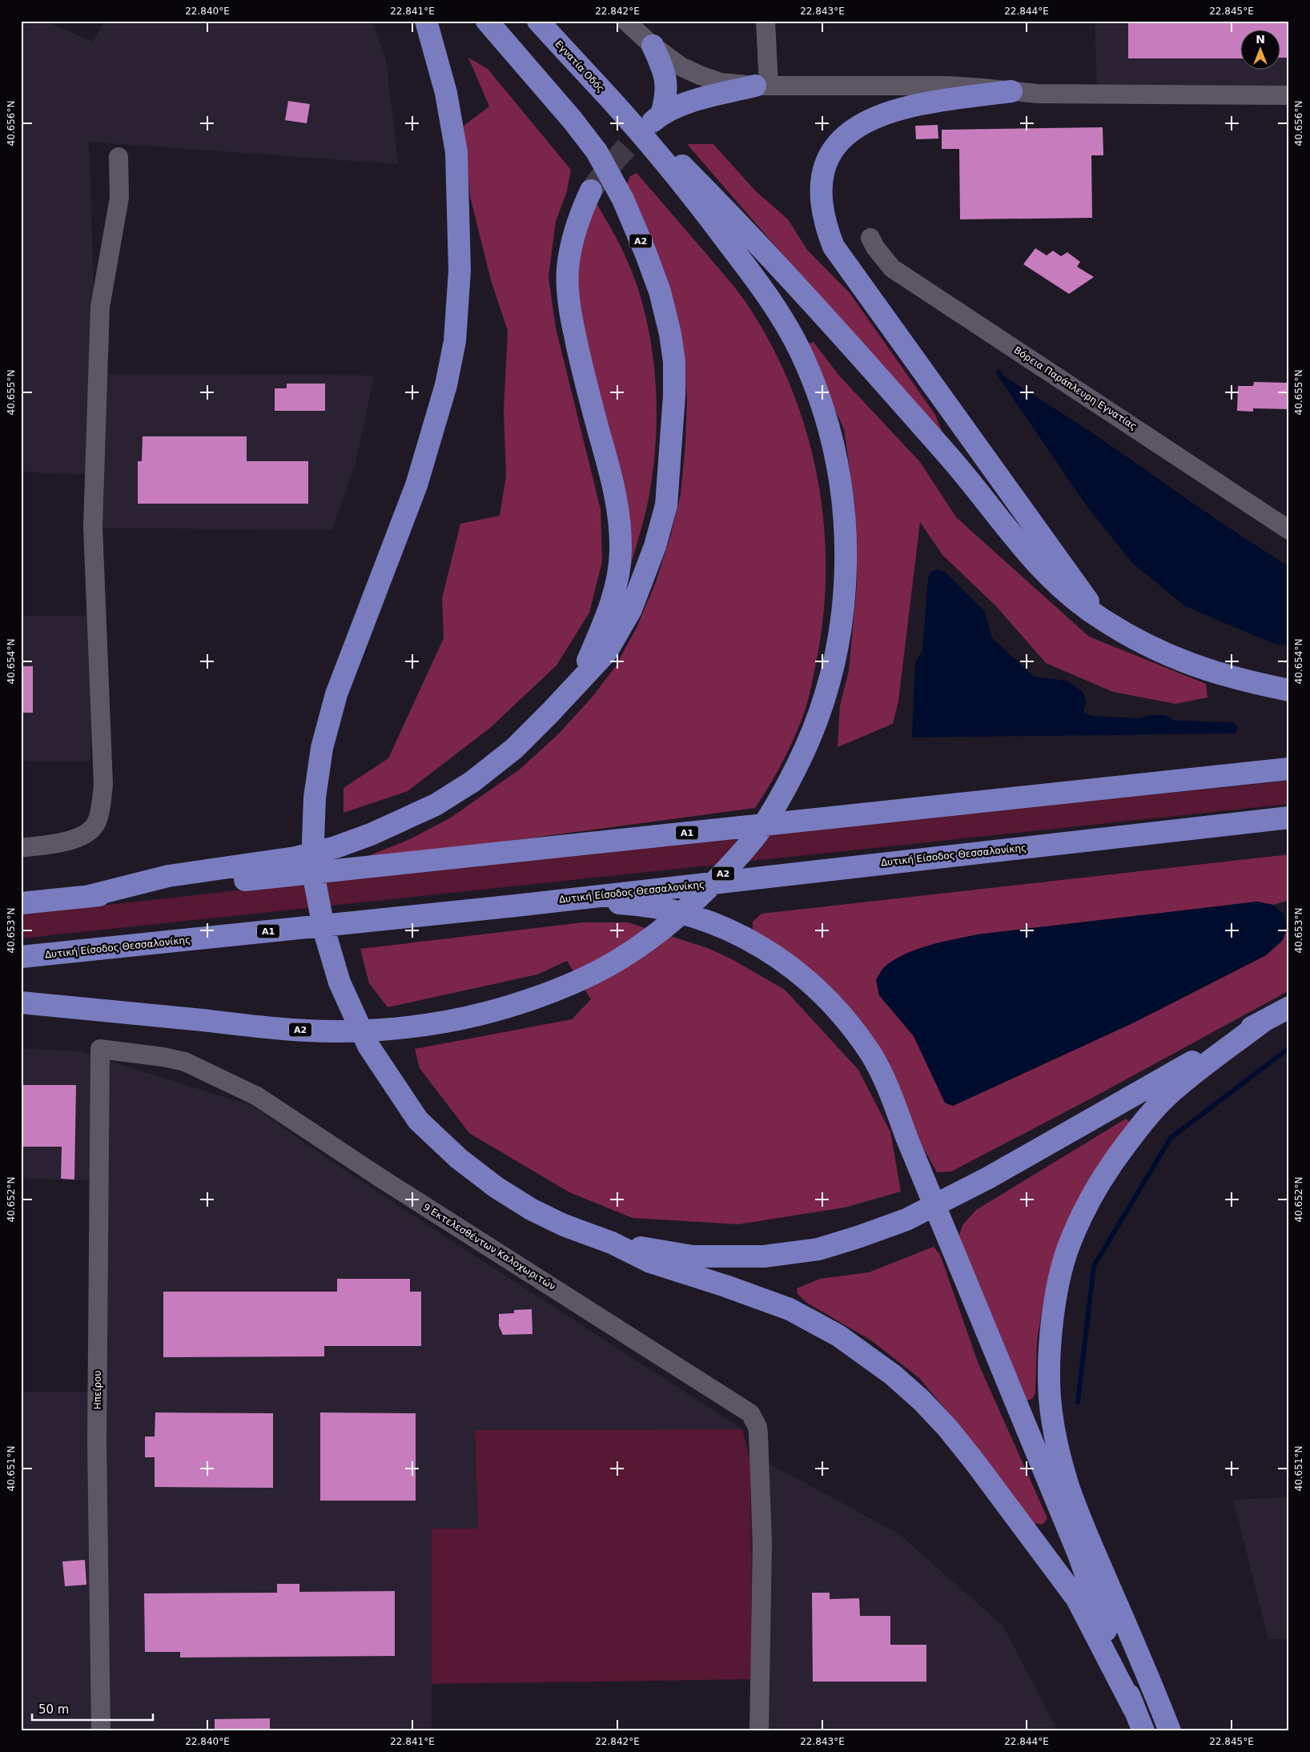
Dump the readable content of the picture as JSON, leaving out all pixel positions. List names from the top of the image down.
{
  "streets": {
    "highway": [
      "Εγνατία Οδός",
      "Α2",
      "Α1",
      "Δυτική Είσοδος Θεσσαλονίκης"
    ],
    "street": ["Βόρεια Παράπλευρη Εγνατίας", "9 Εκτελεσθέντων Καλοχωριτών", "Ηπείρου"]
  },
  "crossings": [
    ["Εγνατία Οδός", "Α2"],
    ["Α2", "Α1"],
    ["9 Εκτελεσθέντων Καλοχωριτών", "Ηπείρου"]
  ],
  "scale_bar": "50 m",
  "north": "top",
  "coordinates": [
    "22.840°E",
    "22.841°E",
    "22.842°E",
    "22.843°E",
    "22.844°E",
    "22.845°E",
    "40.656°N",
    "40.655°N",
    "40.654°N",
    "40.653°N",
    "40.652°N",
    "40.651°N"
  ]
}
